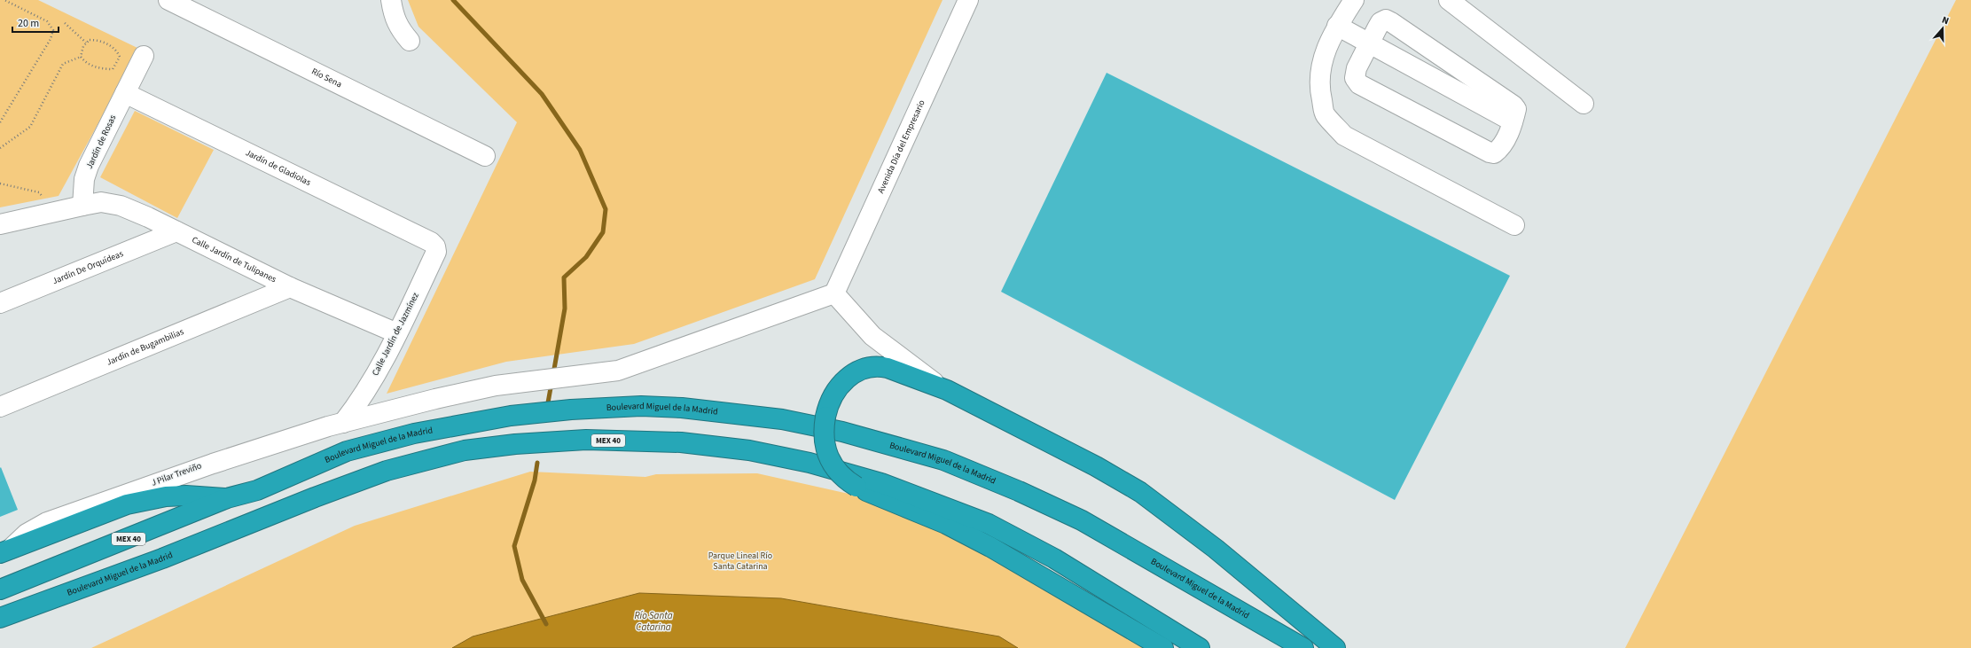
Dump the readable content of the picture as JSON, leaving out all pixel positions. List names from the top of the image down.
{
  "streets": {
    "highway": ["Boulevard Miguel de la Madrid", "MEX 40"],
    "street": [
      "Río Sena",
      "Jardín de Rosas",
      "Avenida Día del Empresario",
      "Jardín de Gladiolas",
      "Calle Jardín de Tulipanes",
      "Jardín De Orquídeas",
      "Calle Jardín de Jazmínez",
      "Jardín de Bugambilias"
    ]
  },
  "crossings": [
    ["Jardín de Rosas", "Jardín de Gladiolas"],
    ["Jardín de Rosas", "Calle Jardín de Tulipanes"],
    ["Jardín de Gladiolas", "Calle Jardín de Jazmínez"],
    ["Calle Jardín de Tulipanes", "Jardín De Orquídeas"],
    ["Calle Jardín de Tulipanes", "Calle Jardín de Jazmínez"],
    ["Calle Jardín de Tulipanes", "Jardín de Bugambilias"]
  ],
  "water": ["Río Santa Catarina"],
  "parks": ["Parque Lineal Río Santa Catarina"],
  "scale_bar": "20 m",
  "north": "top"
}
